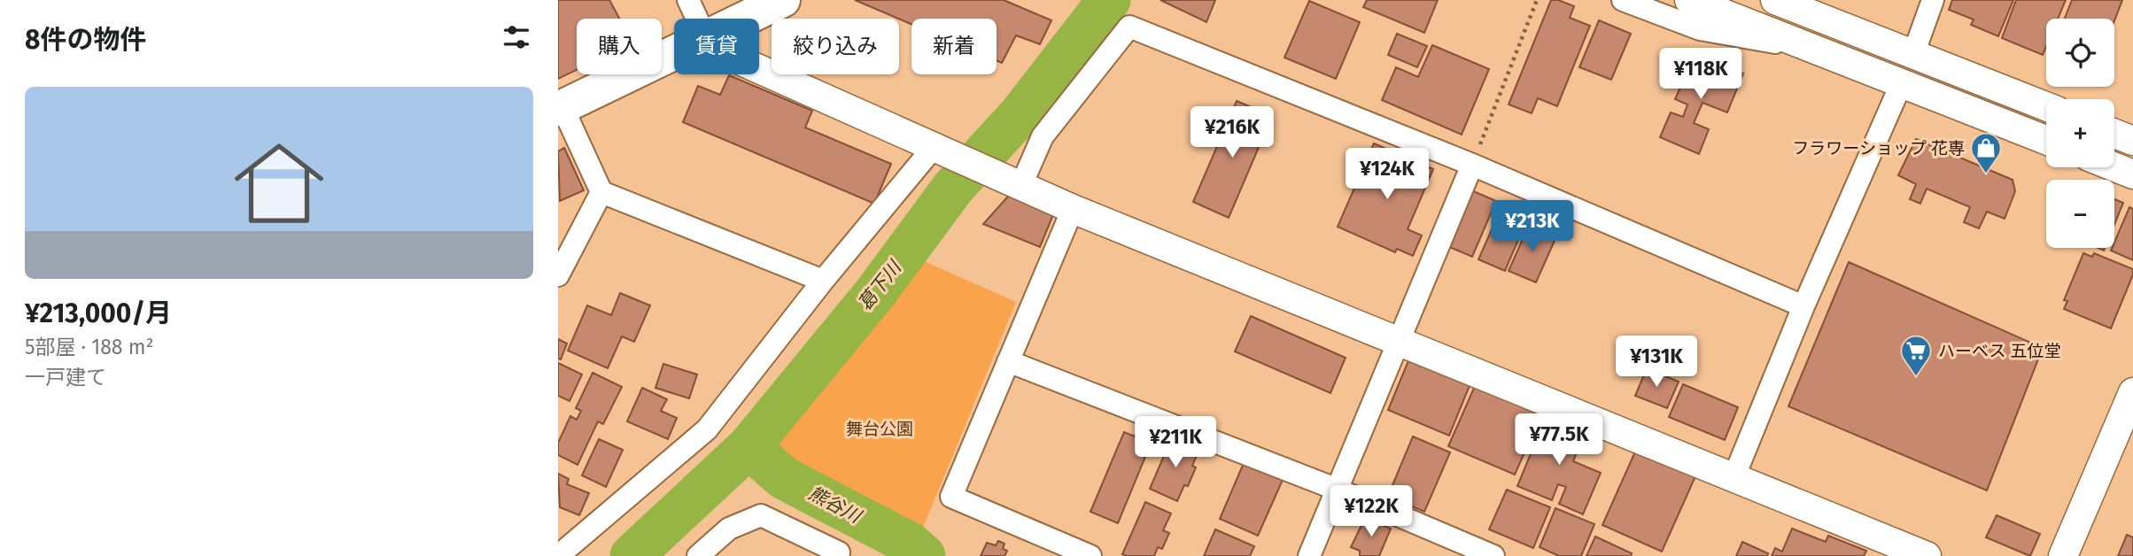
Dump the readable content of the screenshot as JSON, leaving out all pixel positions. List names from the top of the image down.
{
  "water": ["葛下川", "熊谷川"],
  "parks": ["舞台公園"],
  "places": {
    "shop": ["フラワーショップ 花専"],
    "supermarket": ["ハーベス 五位堂"]
  },
  "page": {
    "heading": "8件の物件",
    "map_buttons": ["+", "−"],
    "chip": [
      "購入",
      "賃貸",
      "絞り込み",
      "新着"
    ],
    "price": [
      "¥118K",
      "¥216K",
      "¥124K",
      "¥213K",
      "¥131K",
      "¥77.5K",
      "¥211K",
      "¥122K"
    ],
    "list": [
      {
        "name": "¥213,000/月",
        "note": "5部屋 · 188 m² · 一戸建て"
      }
    ]
  }
}
